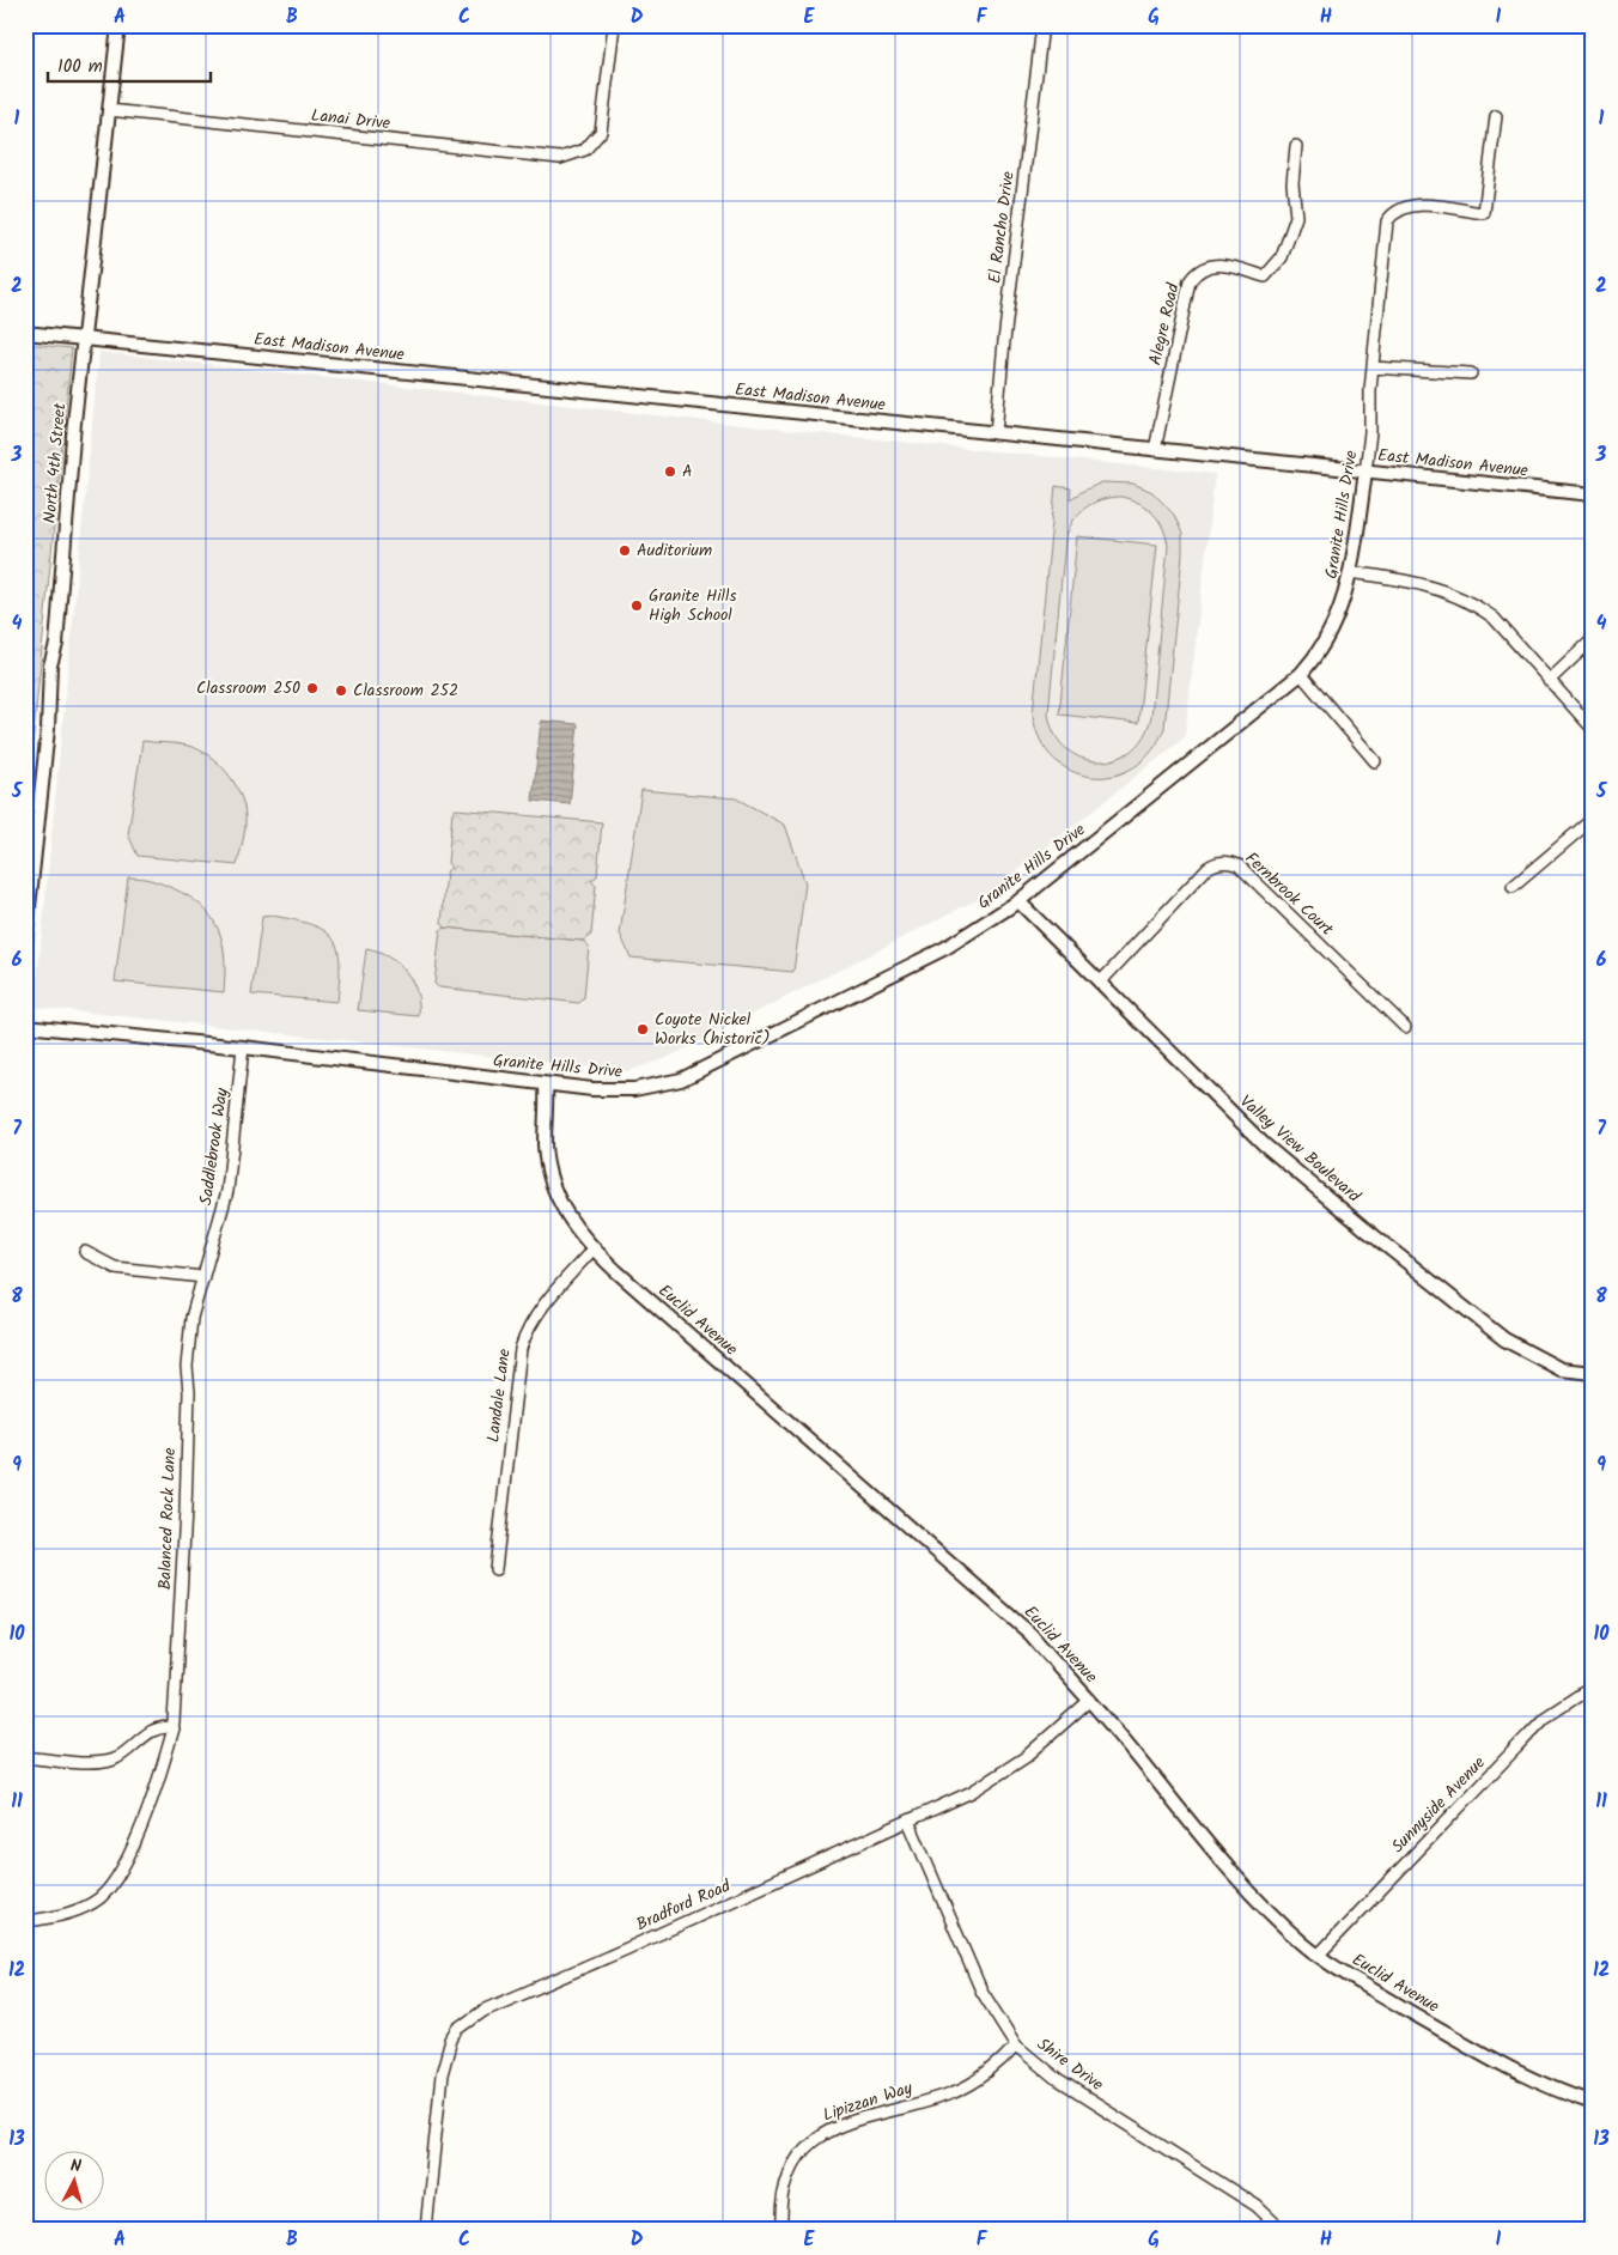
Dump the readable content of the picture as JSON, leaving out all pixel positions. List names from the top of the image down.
{
  "streets": {
    "street": [
      "Lanai Drive",
      "El Rancho Drive",
      "Alegre Road",
      "East Madison Avenue",
      "North 4th Street",
      "Granite Hills Drive",
      "Fernbrook Court",
      "Saddlebrook Way",
      "Valley View Boulevard",
      "Euclid Avenue",
      "Landale Lane",
      "Balanced Rock Lane",
      "Sunnyside Avenue",
      "Bradford Road",
      "Shire Drive",
      "Lipizzan Way"
    ]
  },
  "crossings": [
    ["Lanai Drive", "North 4th Street"],
    ["El Rancho Drive", "East Madison Avenue"],
    ["Alegre Road", "East Madison Avenue"],
    ["East Madison Avenue", "North 4th Street"],
    ["East Madison Avenue", "Granite Hills Drive"],
    ["Granite Hills Drive", "Saddlebrook Way"],
    ["Granite Hills Drive", "Valley View Boulevard"],
    ["Granite Hills Drive", "Euclid Avenue"],
    ["Fernbrook Court", "Valley View Boulevard"],
    ["Saddlebrook Way", "Balanced Rock Lane"],
    ["Euclid Avenue", "Landale Lane"],
    ["Euclid Avenue", "Sunnyside Avenue"],
    ["Euclid Avenue", "Bradford Road"],
    ["Bradford Road", "Shire Drive"],
    ["Shire Drive", "Lipizzan Way"]
  ],
  "places": [
    "A",
    "Auditorium",
    "Granite Hills High School",
    "Classroom 250",
    "Classroom 252",
    "Coyote Nickel Works (historic)"
  ],
  "scale_bar": "100 m",
  "north": "top",
  "grid": {
    "columns": [
      "A",
      "B",
      "C",
      "D",
      "E",
      "F",
      "G",
      "H",
      "I"
    ],
    "rows": [
      "1",
      "2",
      "3",
      "4",
      "5",
      "6",
      "7",
      "8",
      "9",
      "10",
      "11",
      "12",
      "13"
    ]
  }
}
